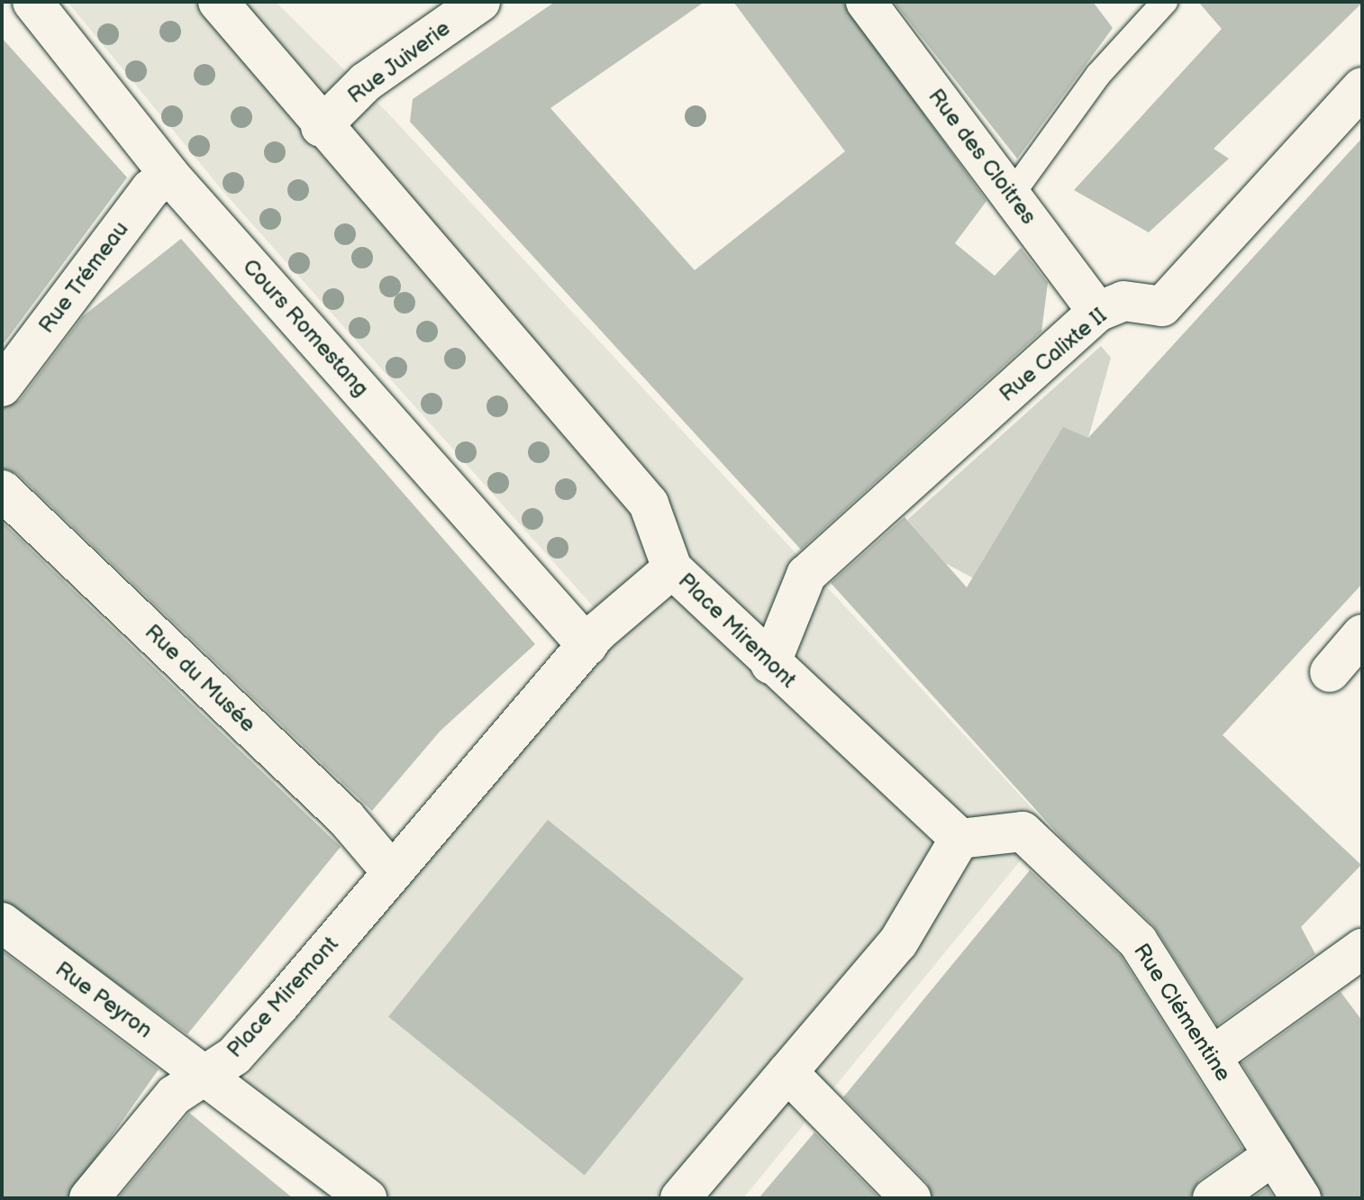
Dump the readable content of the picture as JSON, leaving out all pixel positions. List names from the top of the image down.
{
  "streets": {
    "street": [
      "Rue Juiverie",
      "Rue des Cloitres",
      "Rue Trémeau",
      "Cours Romestang",
      "Rue Calixte II",
      "Place Miremont",
      "Rue du Musée",
      "Rue Peyron",
      "Rue Clémentine"
    ]
  },
  "crossings": [
    ["Rue des Cloitres", "Rue Calixte II"],
    ["Rue Trémeau", "Cours Romestang"],
    ["Cours Romestang", "Place Miremont"],
    ["Rue Calixte II", "Place Miremont"],
    ["Place Miremont", "Rue du Musée"],
    ["Place Miremont", "Rue Peyron"],
    ["Place Miremont", "Rue Clémentine"]
  ]
}
